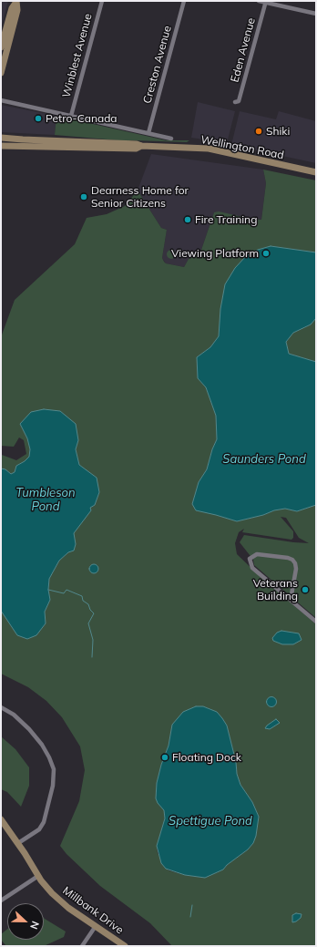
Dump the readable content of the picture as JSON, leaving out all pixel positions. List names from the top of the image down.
{
  "streets": {
    "main road": ["Wellington Road", "Millbank Drive"],
    "street": ["Eden Avenue", "Winblest Avenue", "Creston Avenue"]
  },
  "water": ["Saunders Pond", "Tumbleson Pond", "Spettigue Pond"],
  "places": [
    "Petro-Canada",
    "Shiki",
    "Dearness Home for Senior Citizens",
    "Fire Training",
    "Viewing Platform",
    "Veterans Building",
    "Floating Dock"
  ],
  "north": "right"
}
